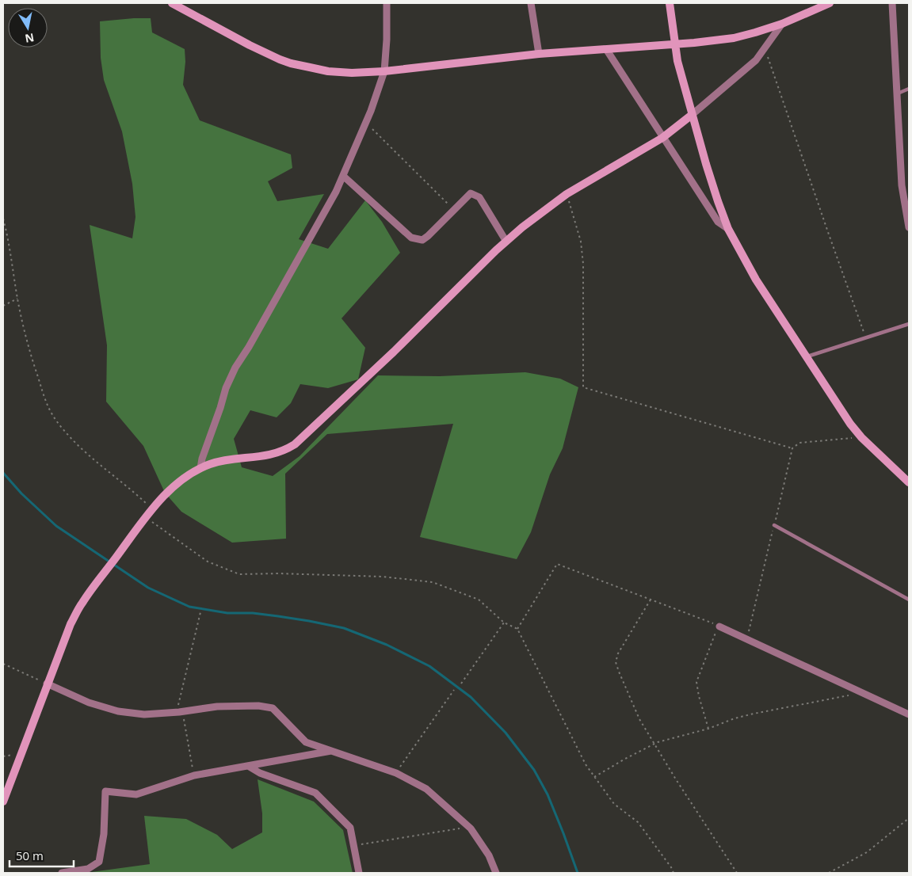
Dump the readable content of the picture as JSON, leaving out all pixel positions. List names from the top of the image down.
{
  "scale_bar": "50 m",
  "north": "bottom"
}
